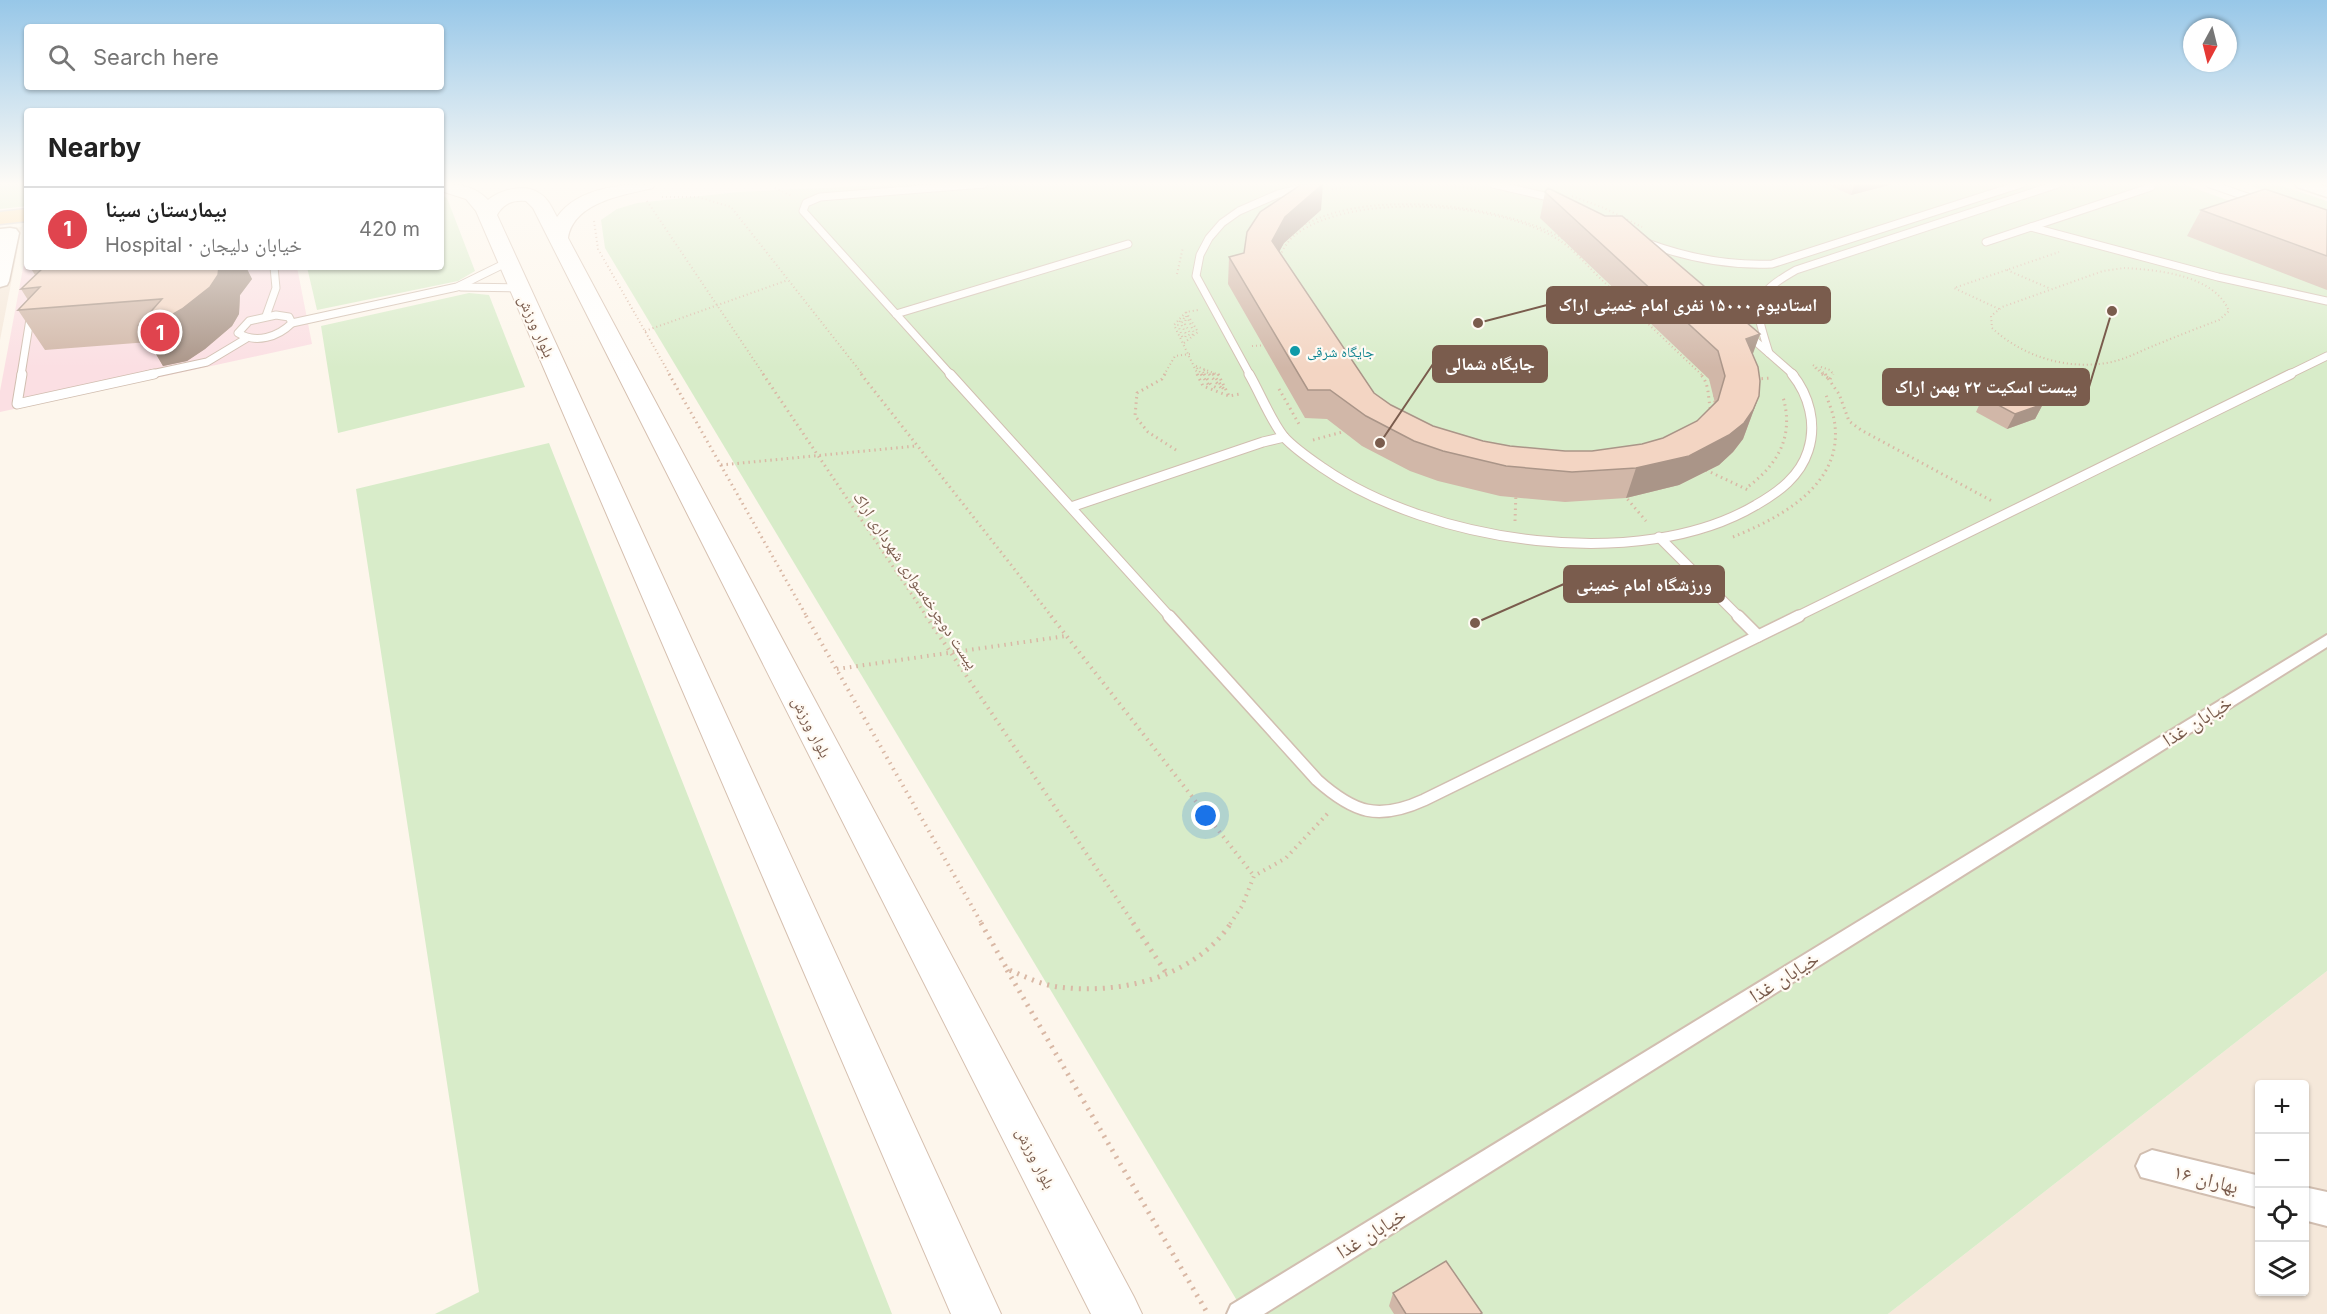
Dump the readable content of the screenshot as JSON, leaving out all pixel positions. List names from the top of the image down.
{
  "streets": {
    "main road": ["بلوار ورزش"],
    "street": ["خیابان غذا", "بهاران ۱۶"],
    "path": ["پیست دوچرخه‌سواری شهرداری اراک"]
  },
  "places": [
    "پیست اسکیت ۲۲ بهمن اراک",
    "استادیوم ۱۵۰۰۰ نفری امام خمینی اراک",
    "جایگاه شرقی",
    "جایگاه شمالی",
    "ورزشگاه امام خمینی"
  ],
  "north": "bottom",
  "page": {
    "search": "Search here",
    "heading": "Nearby",
    "list": [
      {
        "mark": "1",
        "name": "بیمارستان سینا",
        "note": "Hospital · خیابان دلیجان",
        "value": "420 m"
      }
    ],
    "pins": "1",
    "map_buttons": ["+", "−"]
  }
}
